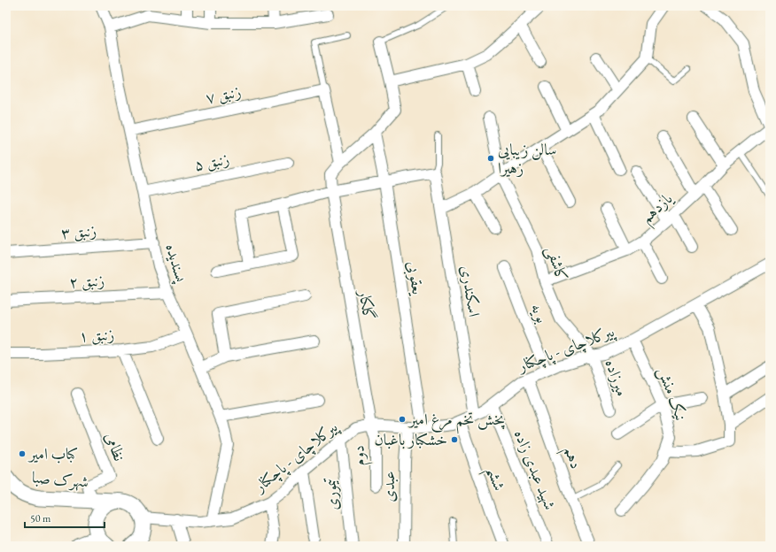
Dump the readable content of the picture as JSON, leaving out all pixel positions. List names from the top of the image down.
{
  "streets": {
    "main road": ["شهرک صبا"],
    "street": [
      "زنبق ۷",
      "زنبق ۵",
      "یازدهم",
      "زنبق ۳",
      "پسندیده",
      "کاشفی",
      "یعقوبی",
      "زنبق ۲",
      "اسکندری",
      "گلکار",
      "بویه",
      "زنبق ۱",
      "پیرکلاچای - پاچکنار",
      "میرزاده",
      "نیک منش",
      "نظامی",
      "دوم",
      "دهم",
      "شهید عبدی زاده",
      "ششم",
      "عبدی",
      "تیموری"
    ]
  },
  "crossings": [
    ["زنبق ۷", "پسندیده"],
    ["زنبق ۵", "پسندیده"],
    ["یازدهم", "کاشفی"],
    ["زنبق ۳", "پسندیده"],
    ["پسندیده", "زنبق ۲"],
    ["پسندیده", "زنبق ۱"],
    ["پسندیده", "پیرکلاچای - پاچکنار"],
    ["کاشفی", "پیرکلاچای - پاچکنار"],
    ["کاشفی", "میرزاده"],
    ["یعقوبی", "گلکار"],
    ["یعقوبی", "پیرکلاچای - پاچکنار"],
    ["اسکندری", "پیرکلاچای - پاچکنار"],
    ["گلکار", "پیرکلاچای - پاچکنار"],
    ["گلکار", "دوم"],
    ["بویه", "پیرکلاچای - پاچکنار"],
    ["پیرکلاچای - پاچکنار", "میرزاده"],
    ["پیرکلاچای - پاچکنار", "نیک منش"],
    ["پیرکلاچای - پاچکنار", "دوم"],
    ["پیرکلاچای - پاچکنار", "دهم"],
    ["پیرکلاچای - پاچکنار", "شهید عبدی زاده"],
    ["پیرکلاچای - پاچکنار", "ششم"],
    ["پیرکلاچای - پاچکنار", "شهرک صبا"],
    ["پیرکلاچای - پاچکنار", "عبدی"],
    ["پیرکلاچای - پاچکنار", "تیموری"],
    ["نظامی", "شهرک صبا"]
  ],
  "places": [
    "سالن زیبایی زهیرا",
    "پخش تخم مرغ امیر",
    "خشکبار باغبان",
    "کباب امیر"
  ],
  "scale_bar": "50 m"
}
